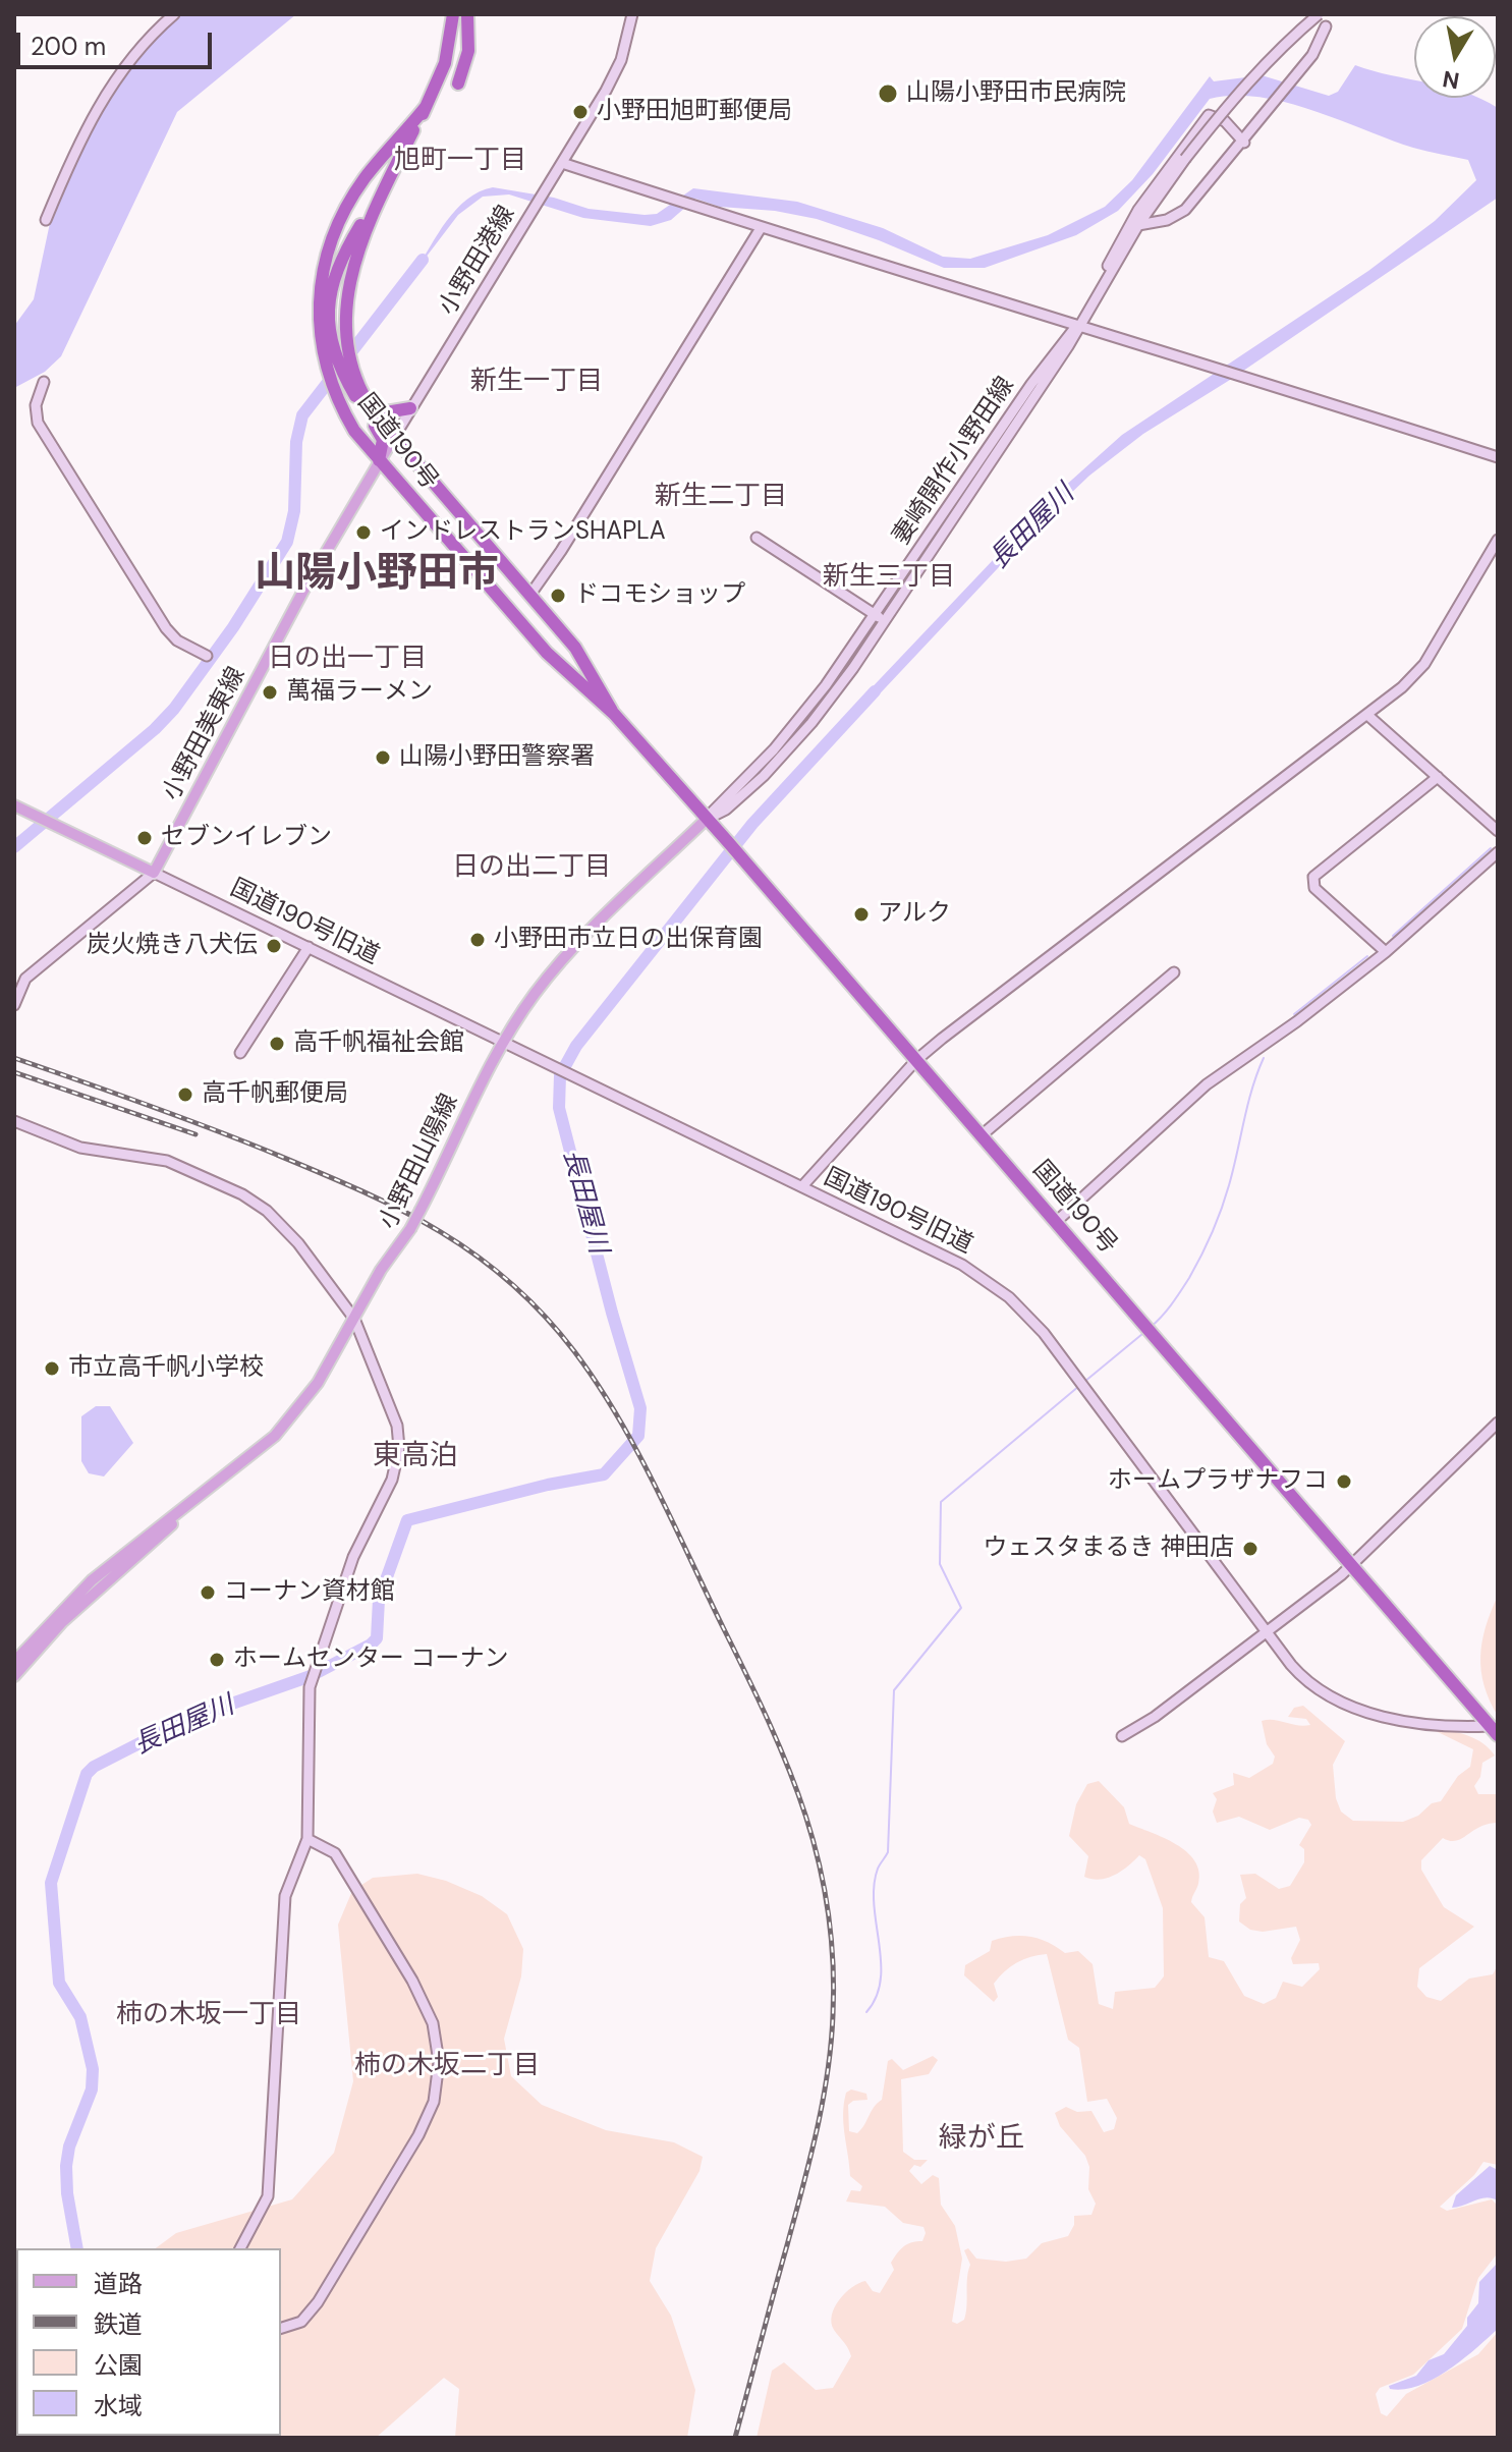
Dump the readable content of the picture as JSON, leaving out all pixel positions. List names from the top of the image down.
{
  "streets": {
    "highway": ["国道190号"],
    "main road": ["小野田美東線", "小野田山陽線"],
    "street": ["小野田港線", "妻崎開作小野田線", "国道190号旧道"]
  },
  "crossings": [
    ["小野田港線", "国道190号"],
    ["小野田港線", "小野田美東線"],
    ["国道190号", "妻崎開作小野田線"],
    ["国道190号", "小野田美東線"],
    ["国道190号", "国道190号旧道"],
    ["国道190号", "小野田山陽線"],
    ["妻崎開作小野田線", "小野田山陽線"],
    ["小野田美東線", "国道190号旧道"],
    ["国道190号旧道", "小野田山陽線"]
  ],
  "districts": [
    "旭町一丁目",
    "新生一丁目",
    "新生二丁目",
    "山陽小野田市",
    "新生三丁目",
    "日の出一丁目",
    "日の出二丁目",
    "東高泊",
    "柿の木坂一丁目",
    "柿の木坂二丁目",
    "緑が丘"
  ],
  "water": ["長田屋川"],
  "places": [
    "山陽小野田市民病院",
    "小野田旭町郵便局",
    "インドレストランSHAPLA",
    "ドコモショップ",
    "萬福ラーメン",
    "山陽小野田警察署",
    "セブンイレブン",
    "アルク",
    "小野田市立日の出保育園",
    "炭火焼き八犬伝",
    "高千帆福祉会館",
    "高千帆郵便局",
    "市立高千帆小学校",
    "ホームプラザナフコ",
    "ウェスタまるき 神田店",
    "コーナン資材館",
    "ホームセンター コーナン"
  ],
  "legend": [
    "道路",
    "鉄道",
    "公園",
    "水域"
  ],
  "scale_bar": "200 m",
  "north": "bottom"
}
